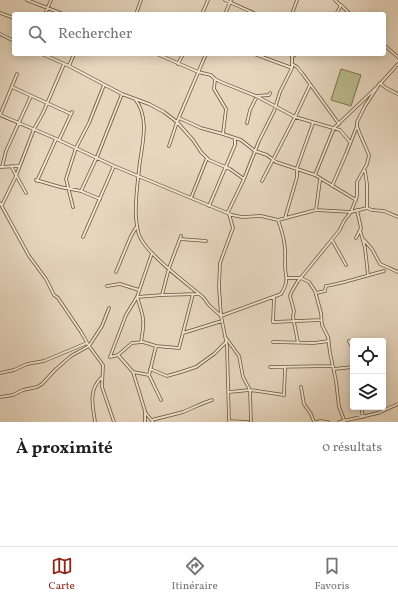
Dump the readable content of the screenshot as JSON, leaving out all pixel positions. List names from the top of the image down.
{
  "page": {
    "search": "Rechercher",
    "heading": ["À proximité", "0 résultats"],
    "nav": ["Carte", "Itinéraire", "Favoris"]
  }
}
